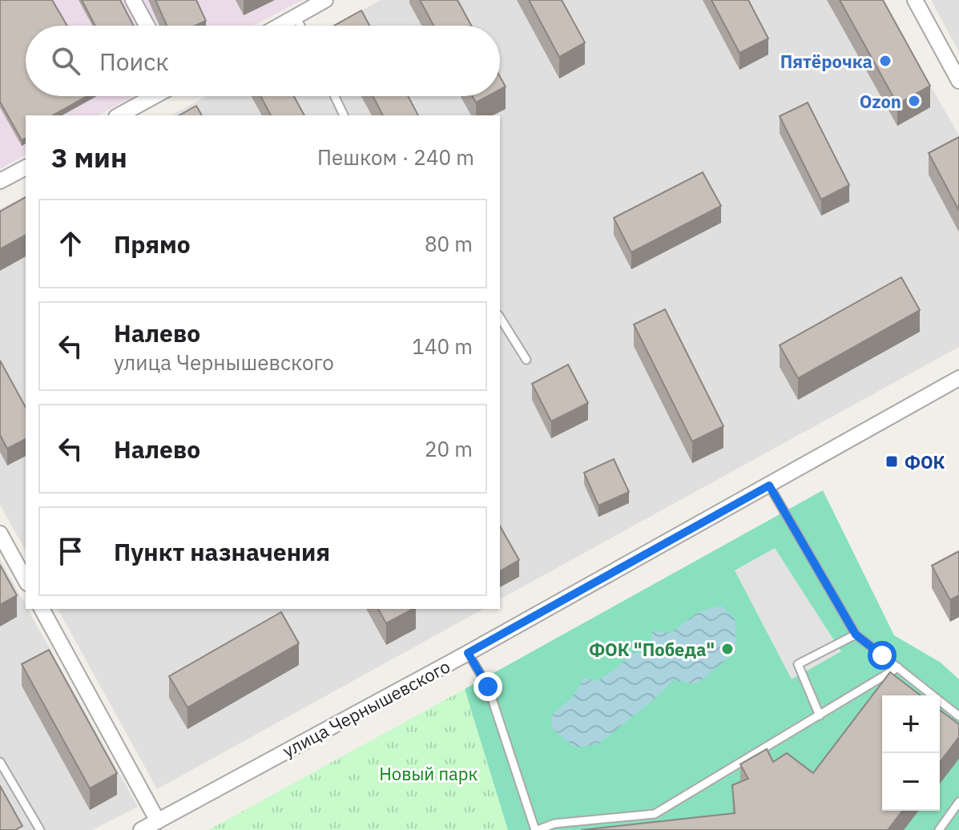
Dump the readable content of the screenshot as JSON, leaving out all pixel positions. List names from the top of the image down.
{
  "streets": {
    "street": ["улица Чернышевского"]
  },
  "parks": ["Новый парк"],
  "places": {
    "other": ["Пятёрочка", "Ozon", "ФОК \"Победа\""],
    "transit": ["ФОК"]
  },
  "page": {
    "search": "Поиск",
    "heading": ["3 мин", "Пешком · 240 m"],
    "list": [
      ["Прямо", "80 m"],
      ["Налево", "улица Чернышевского", "140 m"],
      ["Налево", "20 m"],
      "Пункт назначения"
    ],
    "map_buttons": ["+", "−"]
  }
}
